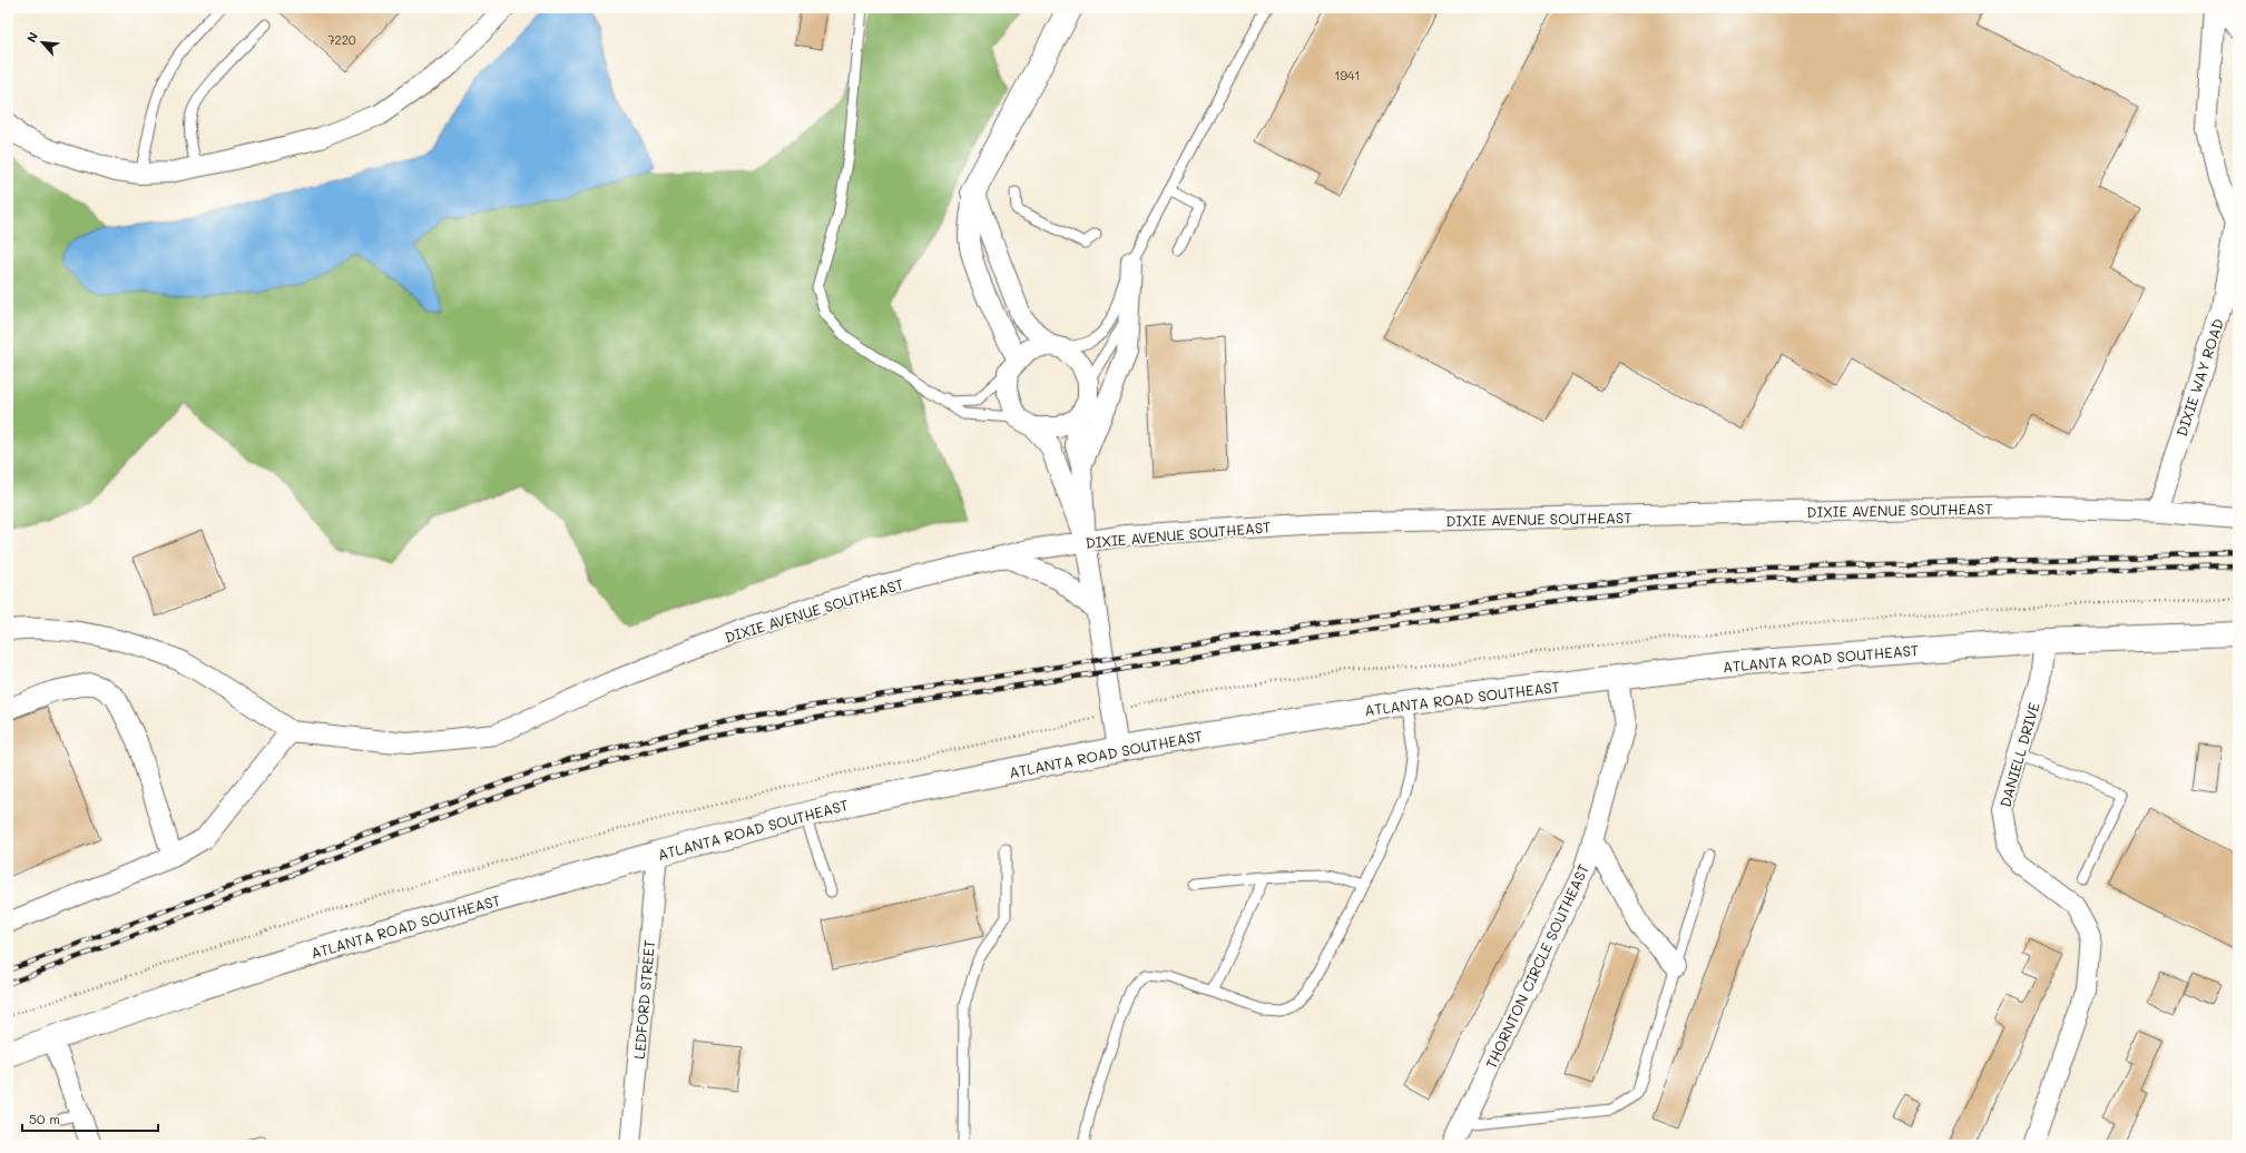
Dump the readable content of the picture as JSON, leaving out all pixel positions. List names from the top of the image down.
{
  "streets": {
    "main road": ["ATLANTA ROAD SOUTHEAST"],
    "street": [
      "DIXIE WAY ROAD",
      "DIXIE AVENUE SOUTHEAST",
      "DANIELL DRIVE",
      "THORNTON CIRCLE SOUTHEAST",
      "LEDFORD STREET"
    ]
  },
  "crossings": [
    ["DIXIE WAY ROAD", "DIXIE AVENUE SOUTHEAST"],
    ["ATLANTA ROAD SOUTHEAST", "DANIELL DRIVE"],
    ["ATLANTA ROAD SOUTHEAST", "THORNTON CIRCLE SOUTHEAST"],
    ["ATLANTA ROAD SOUTHEAST", "LEDFORD STREET"]
  ],
  "house_numbers": ["7220", "1941"],
  "scale_bar": "50 m",
  "north": "top left"
}
